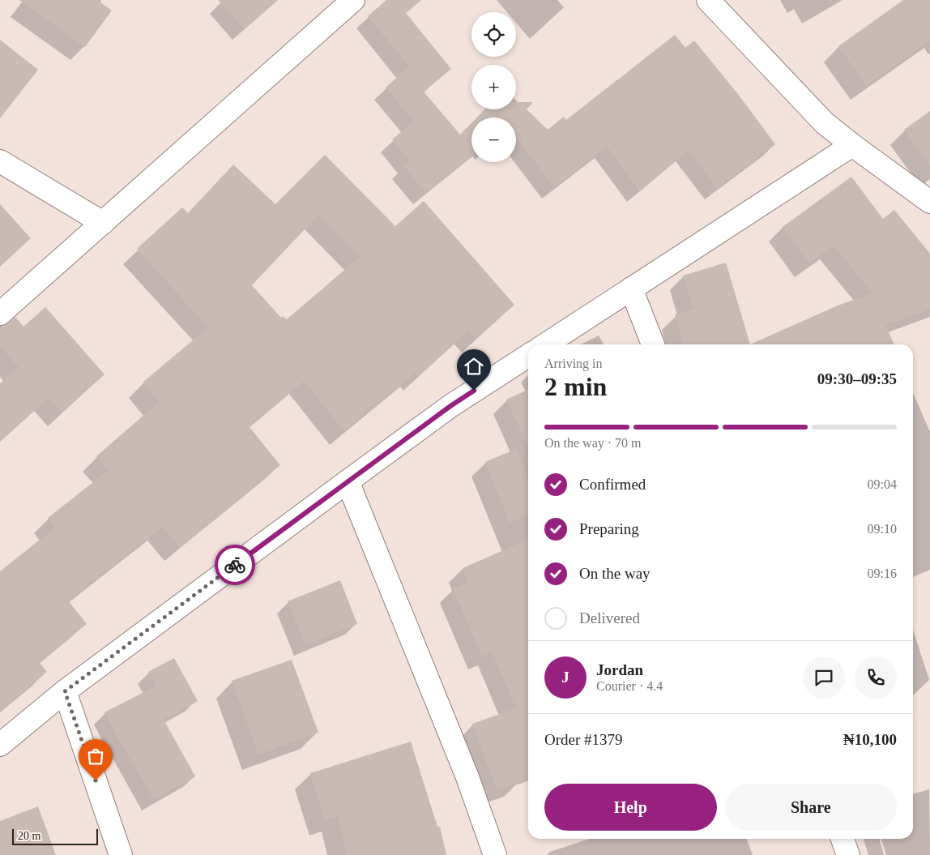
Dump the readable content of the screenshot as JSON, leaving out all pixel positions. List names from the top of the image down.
{
  "scale_bar": "20 m",
  "page": {
    "map_buttons": ["+", "−"],
    "heading": ["2 min", "Arriving in", "09:30–09:35"],
    "panel": [
      "Jordan",
      "Courier · 4.4",
      "Order #1379",
      "₦10,100"
    ],
    "bar": "On the way · 70 m",
    "list": [
      ["Confirmed", "09:04"],
      ["Preparing", "09:10"],
      ["On the way", "09:16"],
      "Delivered"
    ],
    "round": "J",
    "buttons": ["Help", "Share"],
    "scale": "20 m"
  }
}
